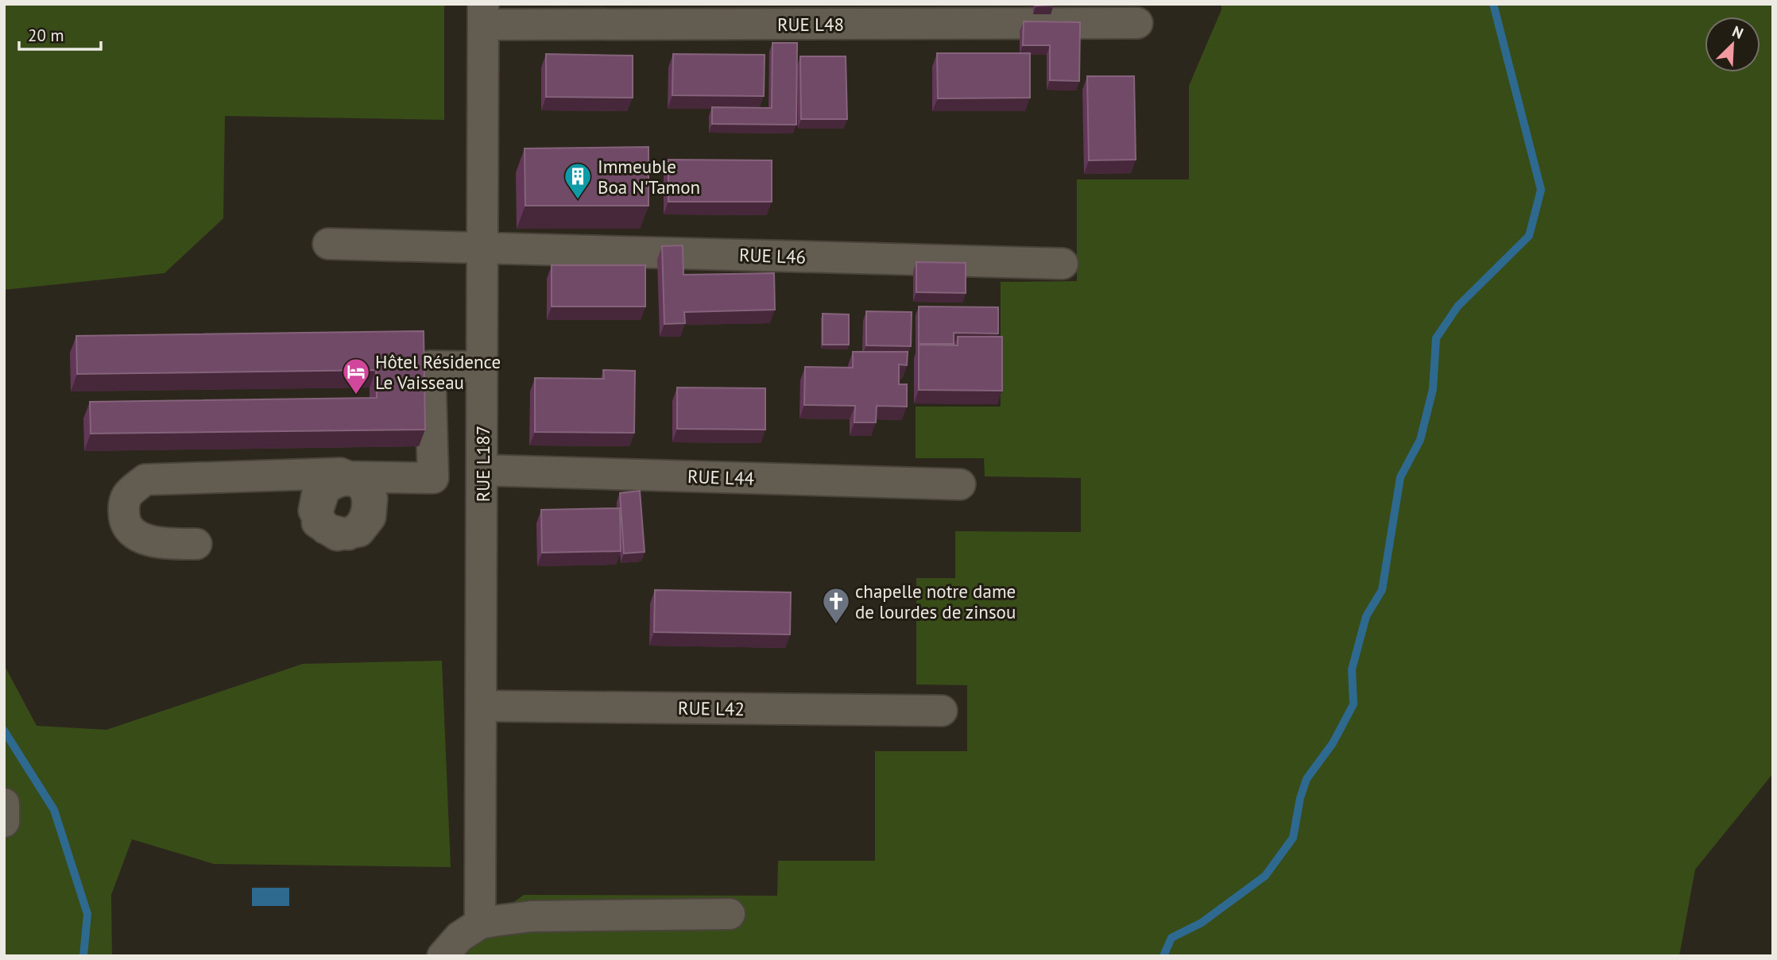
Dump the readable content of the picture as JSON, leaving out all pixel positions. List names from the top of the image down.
{
  "streets": {
    "street": [
      "RUE L48",
      "RUE L46",
      "RUE L187",
      "RUE L44",
      "RUE L42"
    ]
  },
  "crossings": [
    ["RUE L48", "RUE L187"],
    ["RUE L46", "RUE L187"],
    ["RUE L187", "RUE L44"],
    ["RUE L187", "RUE L42"]
  ],
  "places": {
    "building": ["Immeuble Boa N'Tamon"],
    "hotel": ["Hôtel Résidence Le Vaisseau"],
    "church": ["chapelle notre dame de lourdes de zinsou"]
  },
  "scale_bar": "20 m",
  "north": "top right"
}
